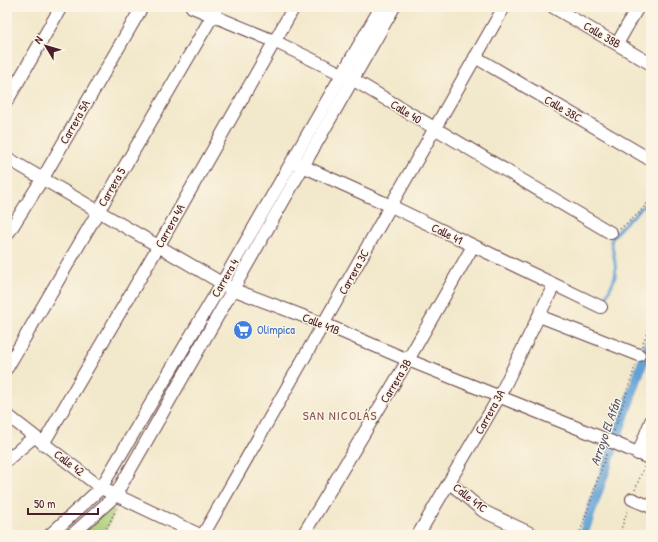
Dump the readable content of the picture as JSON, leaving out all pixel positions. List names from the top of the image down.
{
  "streets": {
    "street": [
      "Calle 38B",
      "Calle 38C",
      "Calle 40",
      "Carrera 5A",
      "Carrera 5",
      "Carrera 4A",
      "Calle 41",
      "Carrera 3C",
      "Carrera 4",
      "Calle 41B",
      "Carrera 3B",
      "Carrera 3A",
      "Calle 42",
      "Calle 41C"
    ]
  },
  "crossings": [
    ["Calle 38C", "Carrera 3C"],
    ["Calle 40", "Carrera 5"],
    ["Calle 40", "Carrera 4A"],
    ["Calle 40", "Carrera 3C"],
    ["Calle 40", "Carrera 4"],
    ["Carrera 5A", "Calle 41B"],
    ["Carrera 5", "Calle 41B"],
    ["Carrera 4A", "Calle 41B"],
    ["Carrera 4A", "Calle 42"],
    ["Calle 41", "Carrera 3C"],
    ["Calle 41", "Carrera 4"],
    ["Calle 41", "Carrera 3B"],
    ["Calle 41", "Carrera 3A"],
    ["Carrera 3C", "Calle 41B"],
    ["Carrera 3C", "Calle 42"],
    ["Carrera 4", "Calle 41B"],
    ["Carrera 4", "Calle 42"],
    ["Calle 41B", "Carrera 3B"],
    ["Calle 41B", "Carrera 3A"],
    ["Carrera 3A", "Calle 41C"]
  ],
  "districts": ["SAN NICOLÁS"],
  "water": ["Arroyo El Afán"],
  "places": {
    "supermarket": ["Olímpica"]
  },
  "scale_bar": "50 m",
  "north": "top left"
}
